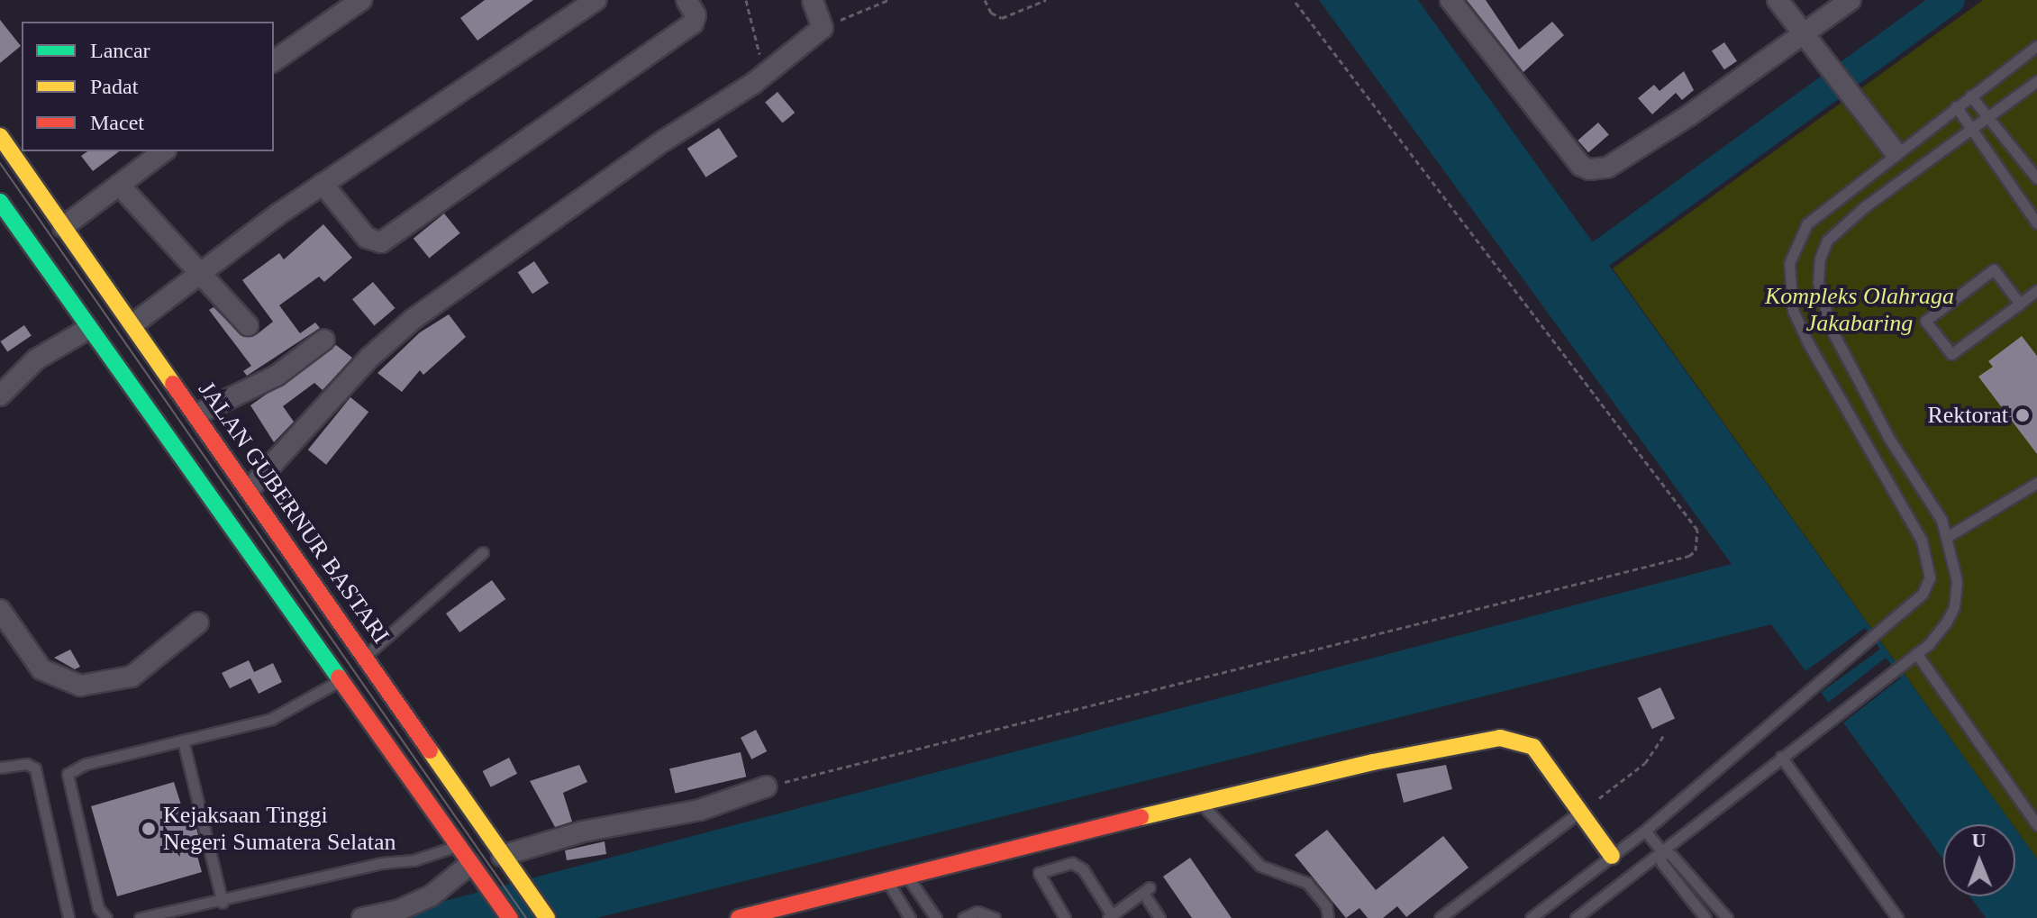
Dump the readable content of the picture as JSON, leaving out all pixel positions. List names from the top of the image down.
{
  "streets": {
    "main road": ["JALAN GUBERNUR BASTARI"]
  },
  "parks": ["Kompleks Olahraga Jakabaring"],
  "places": ["Rektorat", "Kejaksaan Tinggi Negeri Sumatera Selatan"],
  "legend": ["Lancar", "Padat", "Macet"],
  "north": "top"
}
